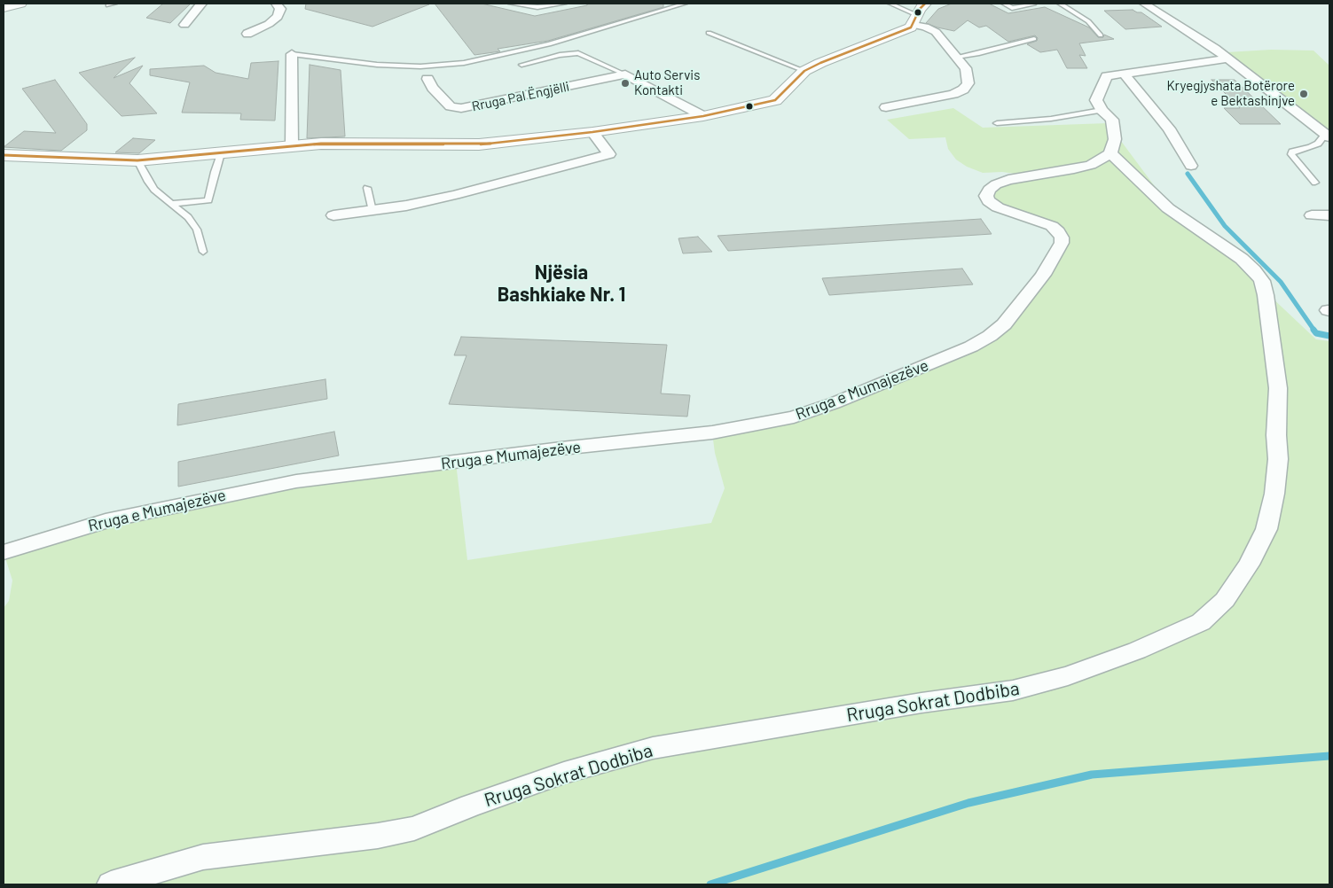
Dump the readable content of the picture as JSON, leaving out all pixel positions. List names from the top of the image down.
{
  "streets": {
    "street": ["Rruga Pal Ëngjëlli", "Rruga e Mumajezëve", "Rruga Sokrat Dodbiba"]
  },
  "crossings": [
    ["Rruga e Mumajezëve", "Rruga Sokrat Dodbiba"]
  ],
  "districts": ["Njësia Bashkiake Nr. 1"],
  "places": ["Auto Servis Kontakti", "Kryegjyshata Botërore e Bektashinjve"]
}
